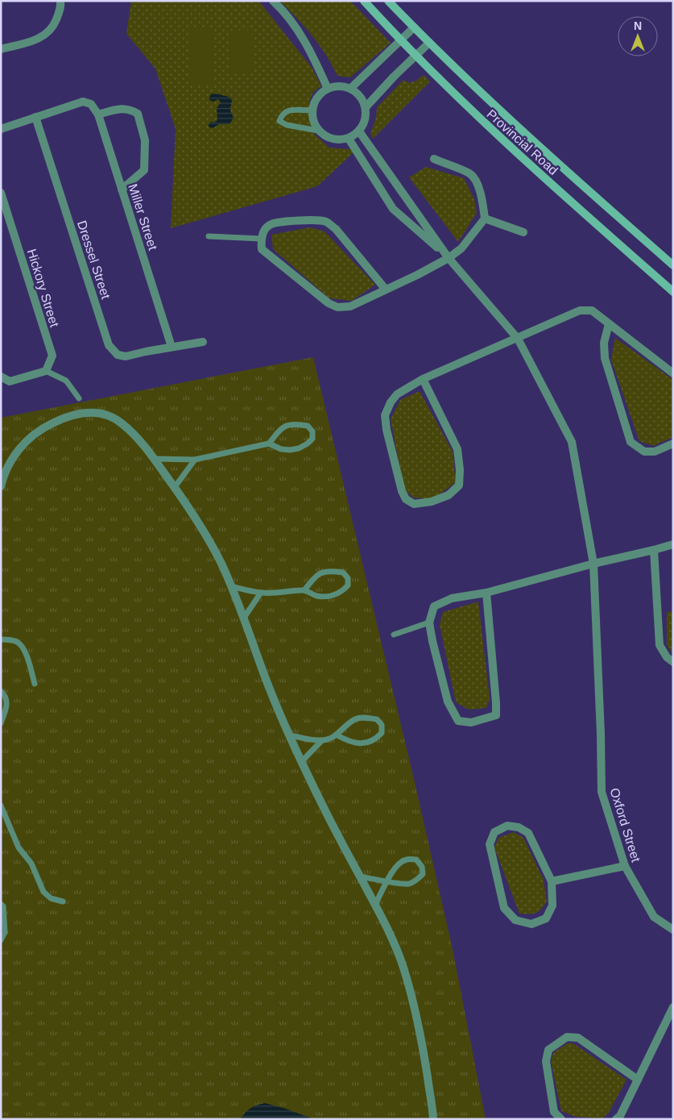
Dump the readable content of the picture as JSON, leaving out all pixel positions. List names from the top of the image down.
{
  "streets": {
    "street": [
      "Provincial Road",
      "Miller Street",
      "Dressel Street",
      "Hickory Street",
      "Oxford Street"
    ]
  },
  "crossings": [
    ["Miller Street", "Dressel Street"]
  ],
  "north": "top"
}
